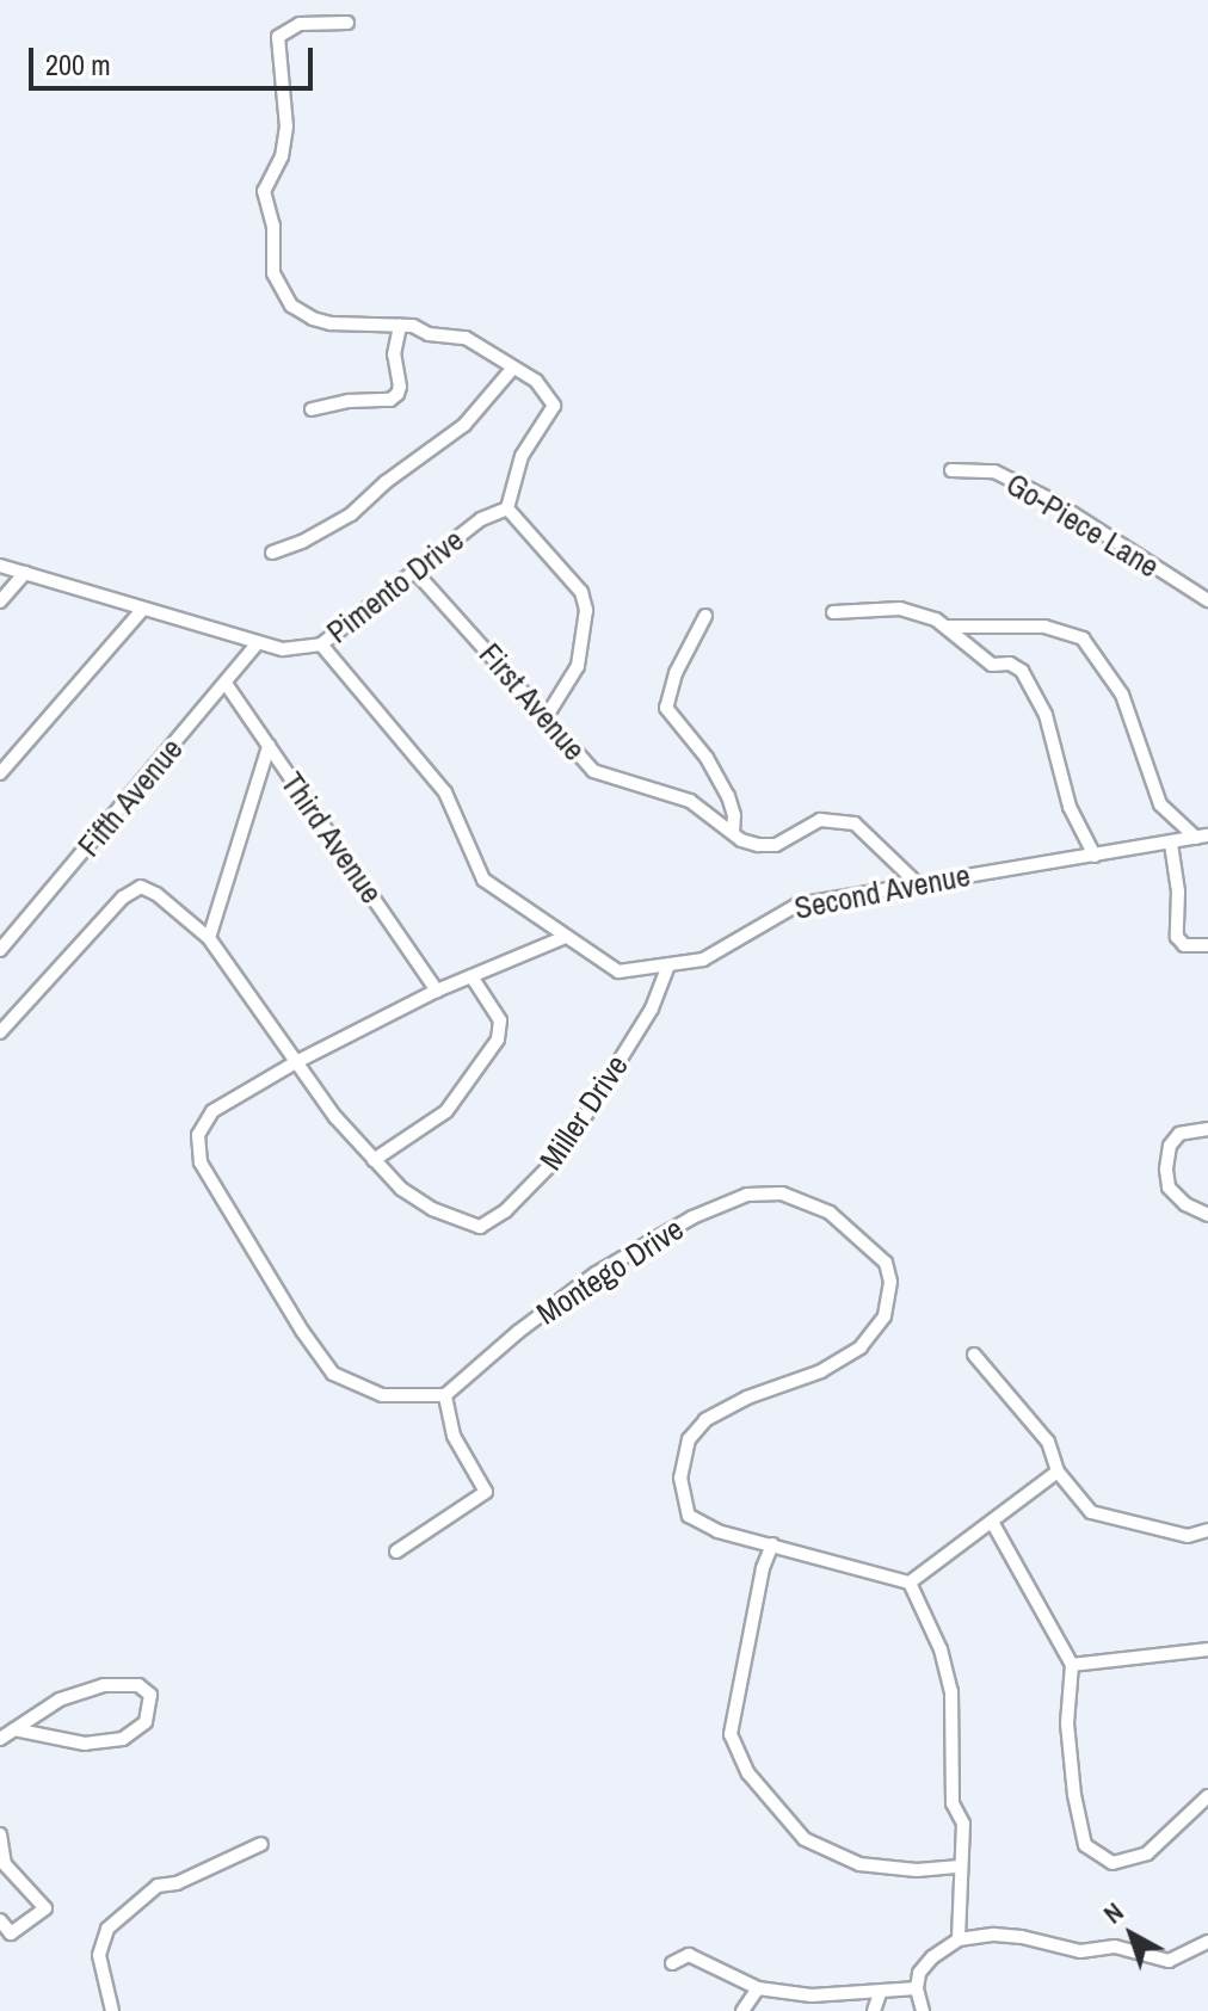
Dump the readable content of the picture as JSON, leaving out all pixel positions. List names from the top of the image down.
{
  "streets": {
    "street": [
      "Go-Piece Lane",
      "Pimento Drive",
      "First Avenue",
      "Fifth Avenue",
      "Third Avenue",
      "Second Avenue",
      "Miller Drive",
      "Montego Drive"
    ]
  },
  "crossings": [
    ["Pimento Drive", "First Avenue"],
    ["Pimento Drive", "Fifth Avenue"],
    ["Pimento Drive", "Second Avenue"],
    ["First Avenue", "Second Avenue"],
    ["Fifth Avenue", "Third Avenue"],
    ["Second Avenue", "Miller Drive"]
  ],
  "scale_bar": "200 m",
  "north": "top left"
}
